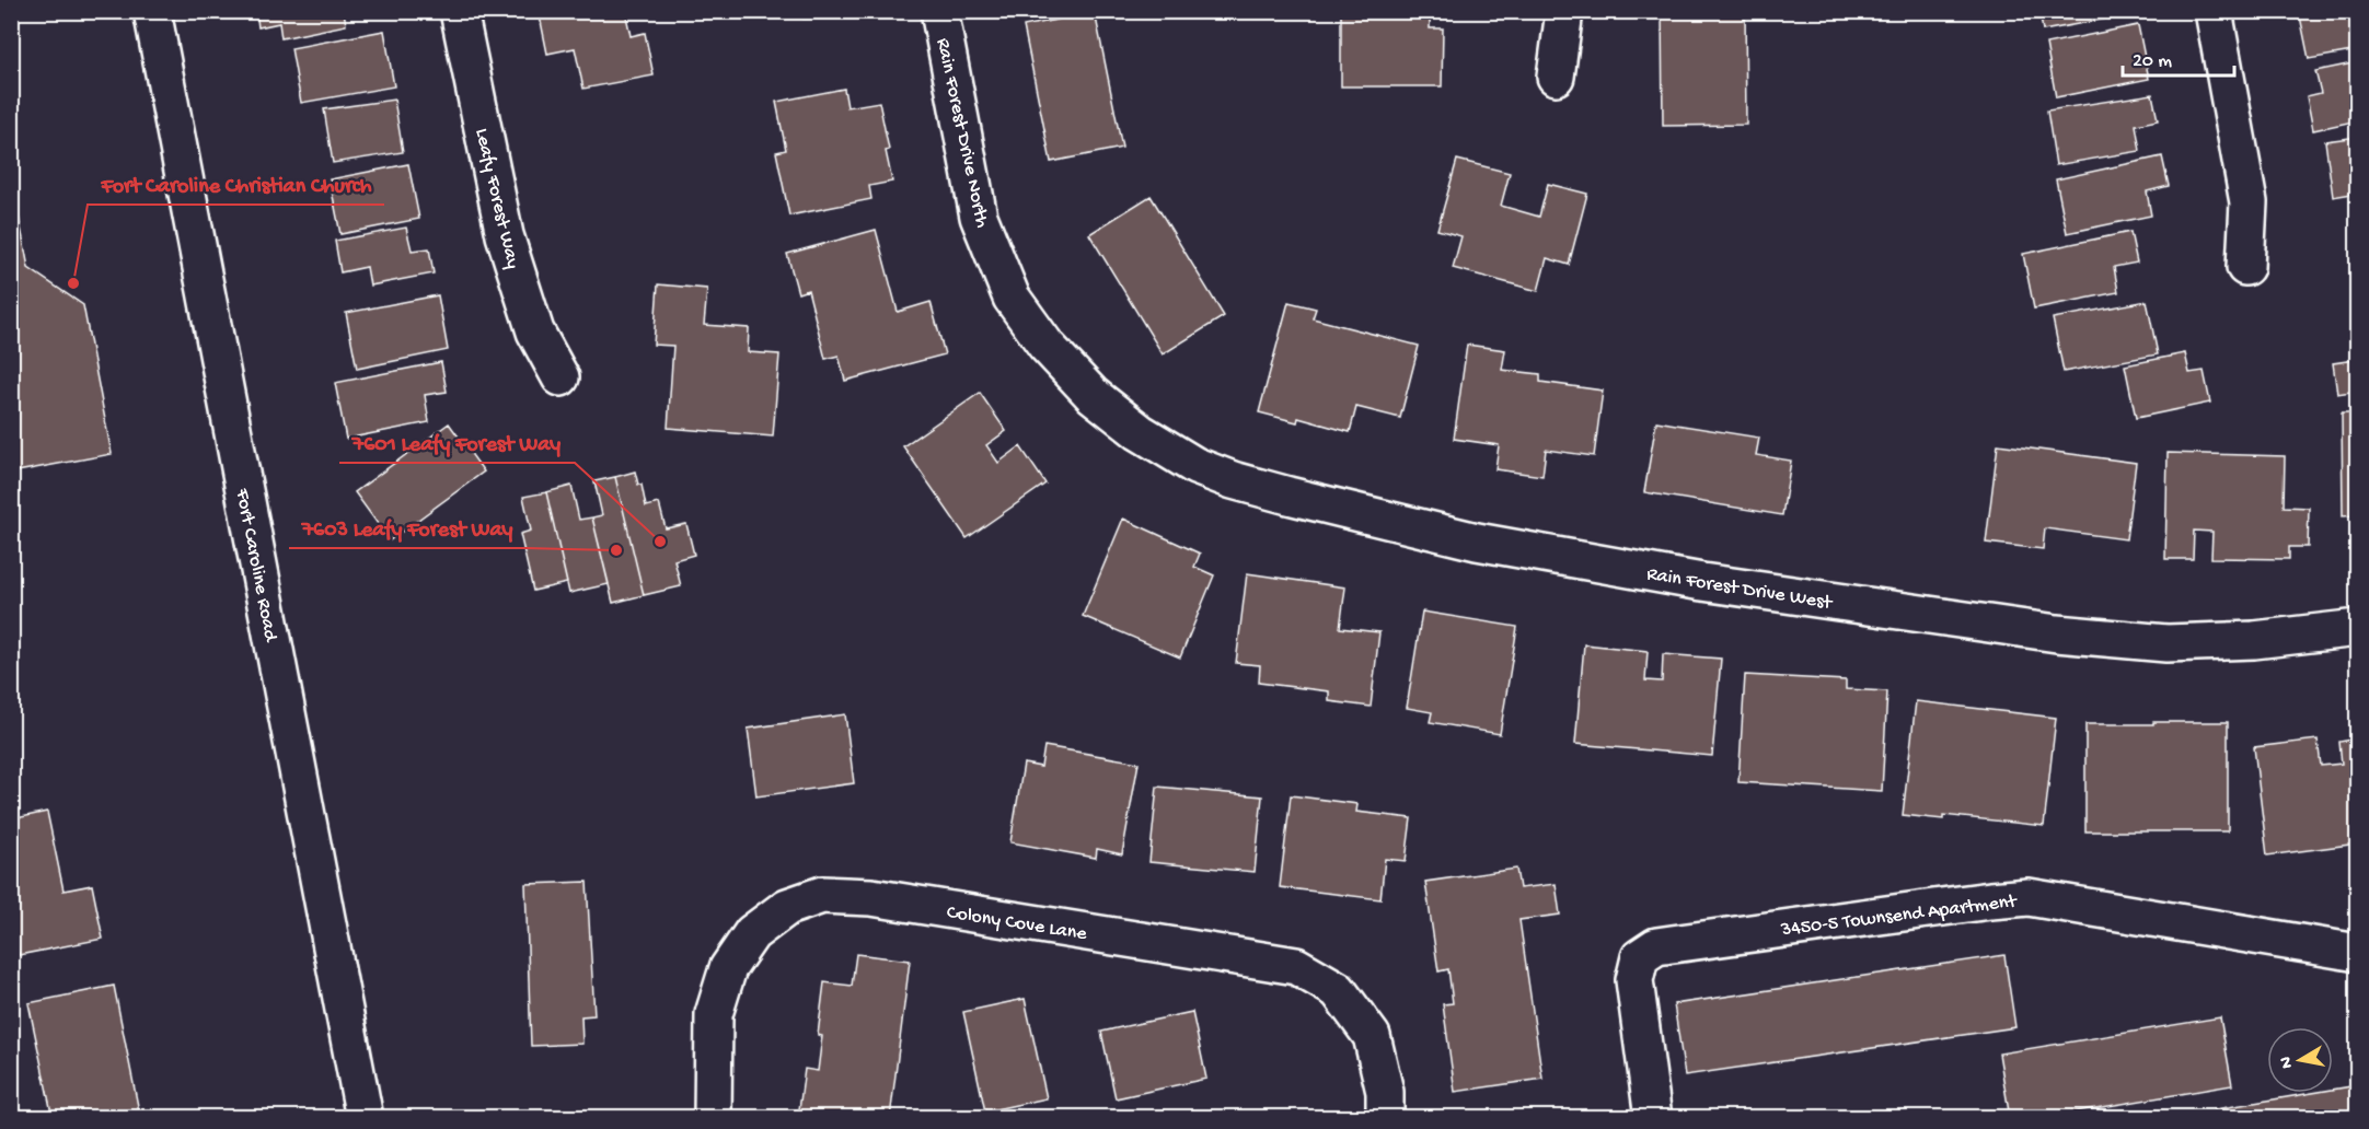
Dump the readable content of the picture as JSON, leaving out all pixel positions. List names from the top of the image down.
{
  "streets": {
    "street": [
      "Rain Forest Drive North",
      "Leafy Forest Way",
      "Fort Caroline Road",
      "Rain Forest Drive West",
      "3450-5 Townsend Apartment",
      "Colony Cove Lane"
    ]
  },
  "crossings": [
    ["Rain Forest Drive North", "Rain Forest Drive West"]
  ],
  "places": ["Fort Caroline Christian Church", "7601 Leafy Forest Way", "7603 Leafy Forest Way"],
  "scale_bar": "20 m",
  "north": "left"
}
